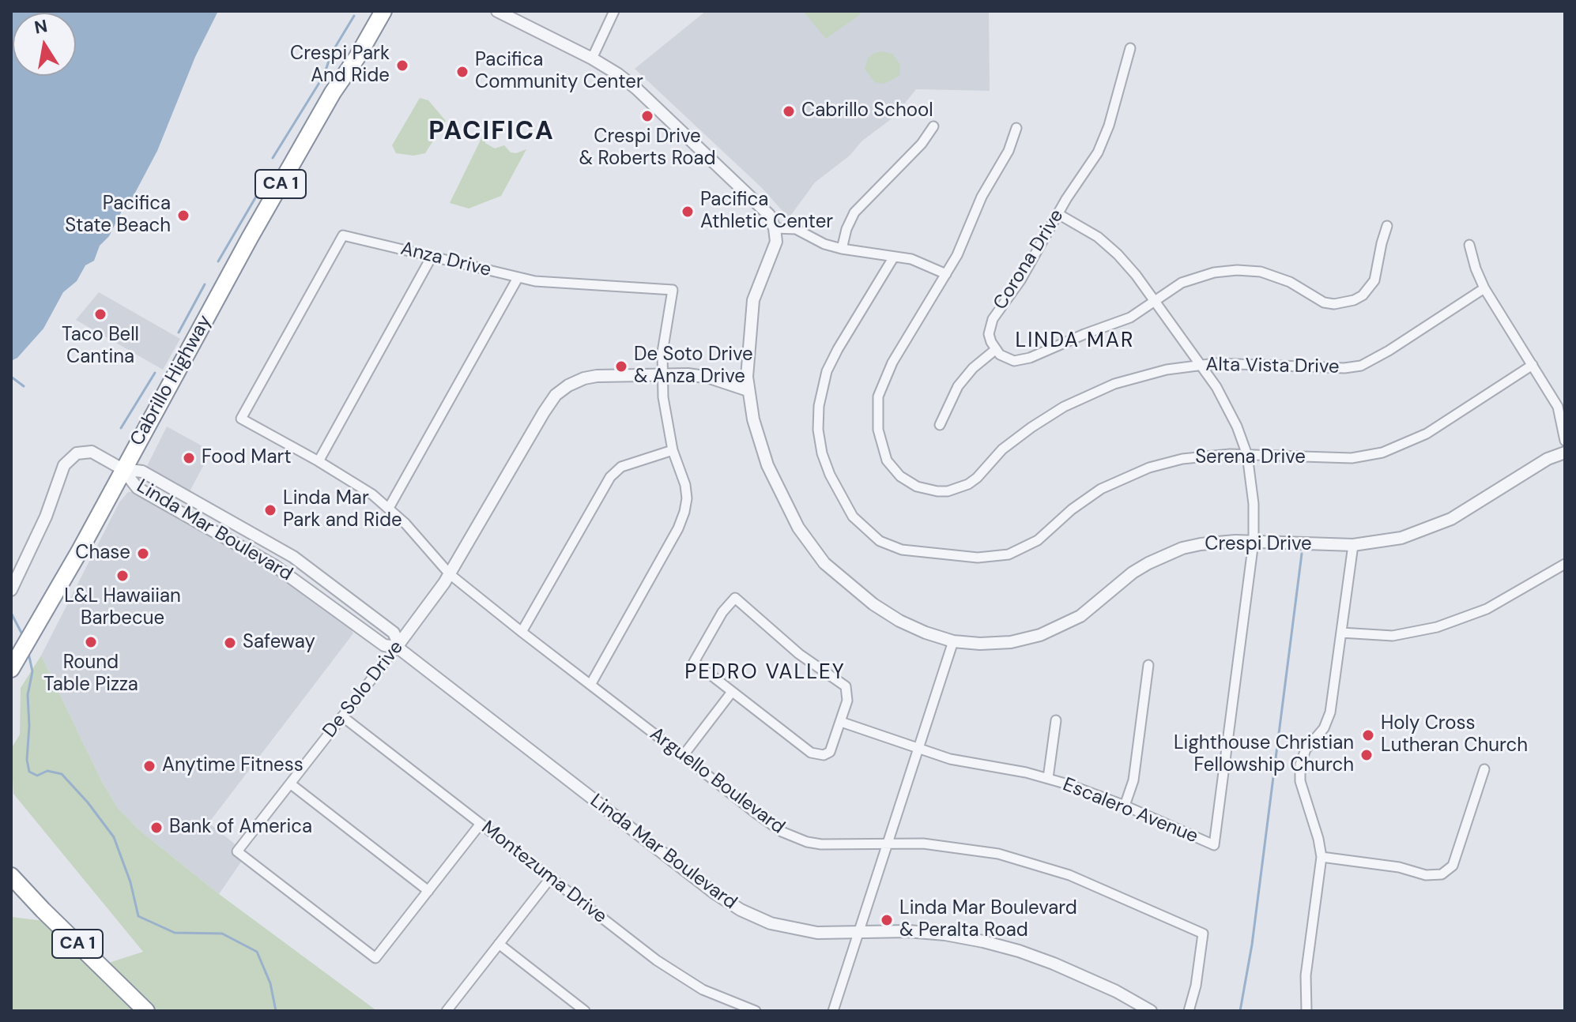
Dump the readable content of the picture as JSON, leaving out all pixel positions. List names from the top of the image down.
{
  "streets": {
    "highway": ["CA 1", "Cabrillo Highway"],
    "street": [
      "Anza Drive",
      "Corona Drive",
      "Alta Vista Drive",
      "Serena Drive",
      "Linda Mar Boulevard",
      "Crespi Drive",
      "De Solo Drive",
      "Arguello Boulevard",
      "Escalero Avenue",
      "Montezuma Drive"
    ]
  },
  "crossings": [
    ["Anza Drive", "De Solo Drive"],
    ["Anza Drive", "Arguello Boulevard"],
    ["Corona Drive", "Escalero Avenue"],
    ["Alta Vista Drive", "Escalero Avenue"],
    ["Cabrillo Highway", "Linda Mar Boulevard"],
    ["Serena Drive", "Escalero Avenue"],
    ["Linda Mar Boulevard", "De Solo Drive"],
    ["Crespi Drive", "De Solo Drive"],
    ["Crespi Drive", "Escalero Avenue"],
    ["De Solo Drive", "Arguello Boulevard"],
    ["De Solo Drive", "Montezuma Drive"]
  ],
  "districts": ["PACIFICA", "LINDA MAR", "PEDRO VALLEY"],
  "places": [
    "Crespi Park And Ride",
    "Pacifica Community Center",
    "Cabrillo School",
    "Crespi Drive & Roberts Road",
    "Pacifica Athletic Center",
    "Pacifica State Beach",
    "Taco Bell Cantina",
    "De Soto Drive & Anza Drive",
    "Food Mart",
    "Linda Mar Park and Ride",
    "Chase",
    "L&L Hawaiian Barbecue",
    "Round Table Pizza",
    "Safeway",
    "Holy Cross Lutheran Church",
    "Lighthouse Christian Fellowship Church",
    "Anytime Fitness",
    "Bank of America",
    "Linda Mar Boulevard & Peralta Road"
  ],
  "north": "top"
}
